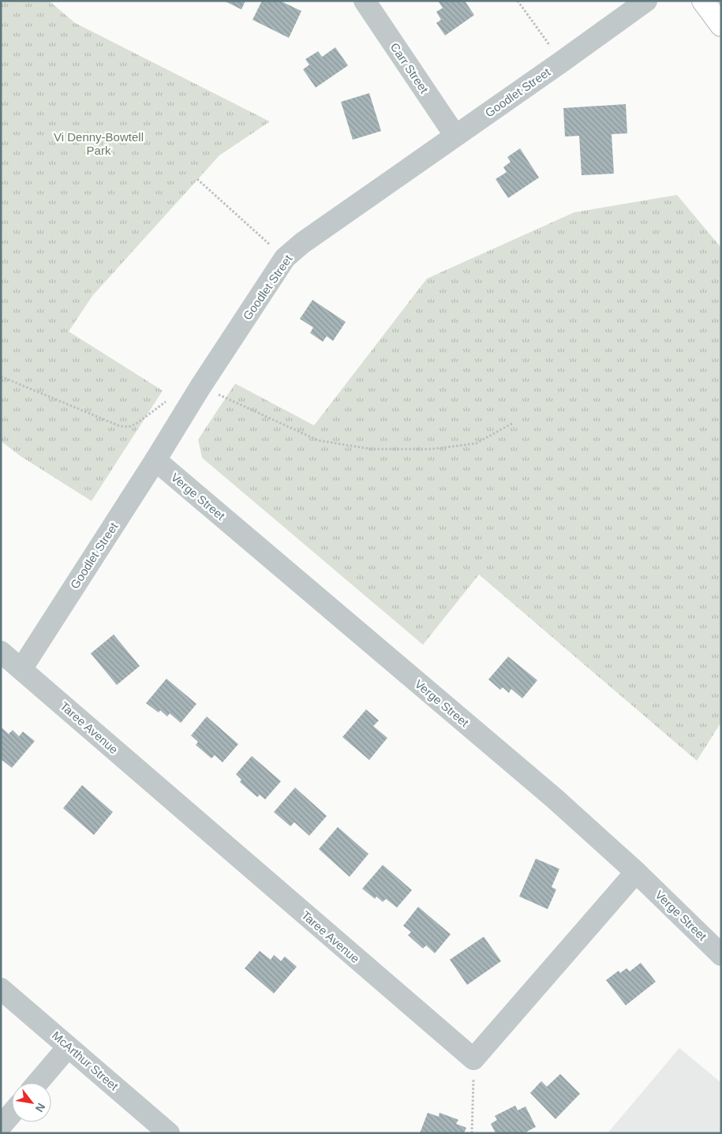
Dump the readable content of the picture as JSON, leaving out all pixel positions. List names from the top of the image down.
{
  "streets": {
    "street": [
      "Carr Street",
      "Goodlet Street",
      "Verge Street",
      "Taree Avenue",
      "McArthur Street"
    ]
  },
  "crossings": [
    ["Carr Street", "Goodlet Street"],
    ["Goodlet Street", "Verge Street"],
    ["Goodlet Street", "Taree Avenue"]
  ],
  "parks": ["Vi Denny-Bowtell Park"],
  "north": "bottom right"
}
